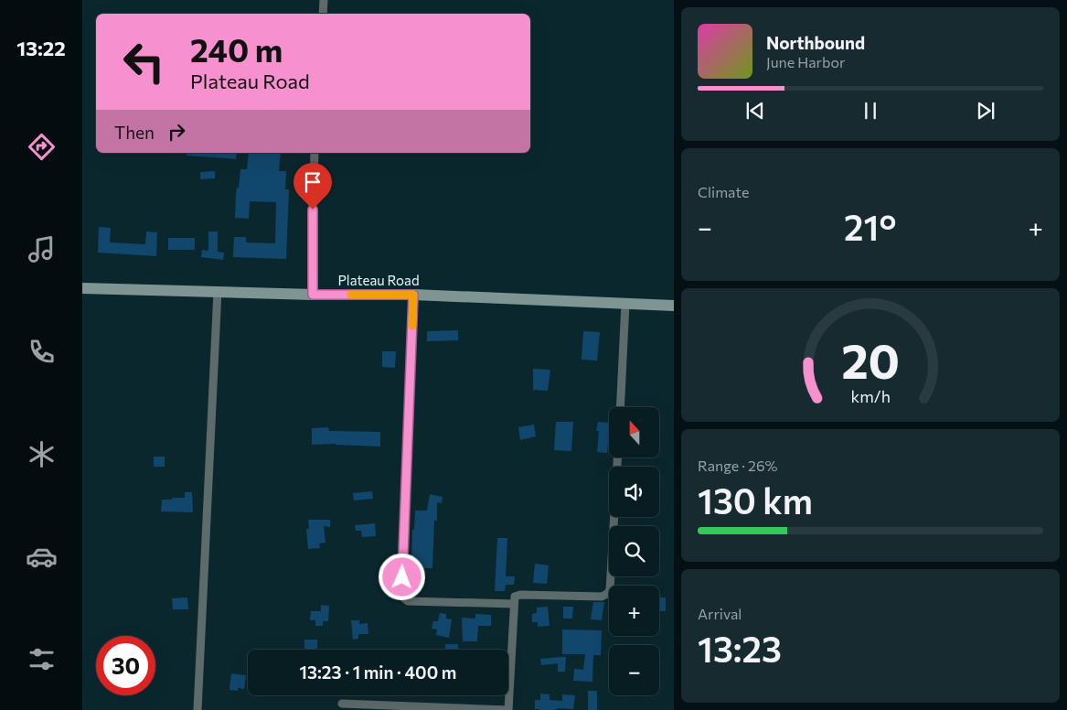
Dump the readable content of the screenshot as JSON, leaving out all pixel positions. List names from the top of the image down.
{
  "streets": {
    "street": ["Plateau Road"]
  },
  "north": "top",
  "page": {
    "tabs": "13:22",
    "turn": ["240 m", "Plateau Road"],
    "song": ["Northbound", "June Harbor"],
    "then": "Then",
    "tile": [
      "Climate",
      ["Range · 26%", "130 km"],
      ["Arrival", "13:23"]
    ],
    "heat": ["−", "21°", "+"],
    "map_buttons": ["+", "−"],
    "limit": "30",
    "trip": "13:23 · 1 min · 400 m",
    "gauge": ["20", "km/h"]
  }
}
